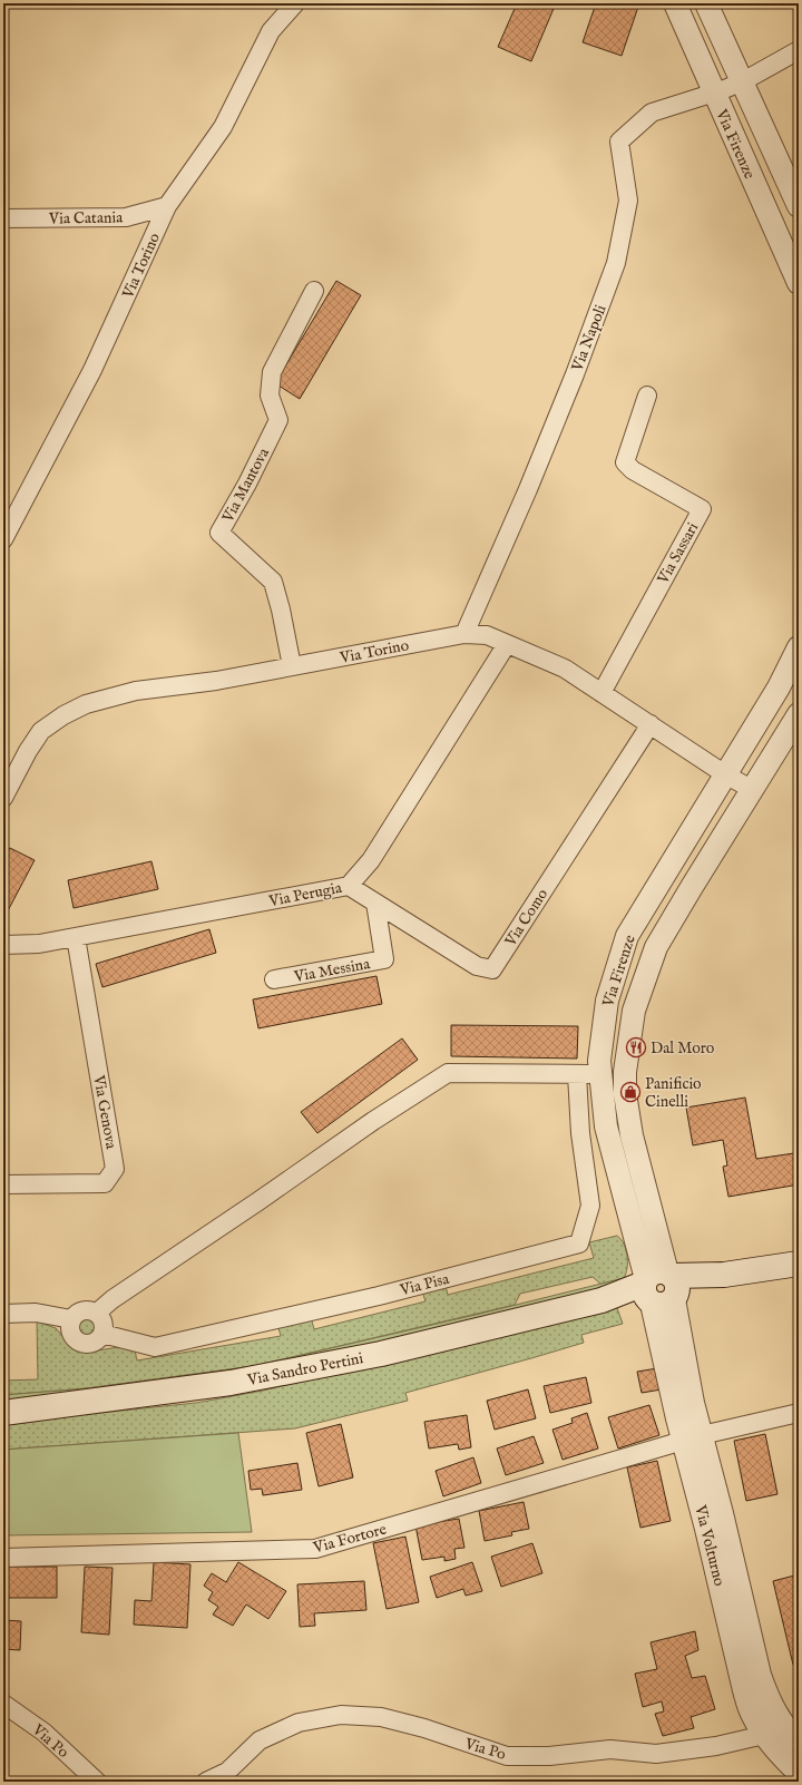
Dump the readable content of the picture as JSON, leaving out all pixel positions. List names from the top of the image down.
{
  "streets": {
    "main road": ["Via Sandro Pertini"],
    "street": [
      "Via Firenze",
      "Via Catania",
      "Via Torino",
      "Via Napoli",
      "Via Mantova",
      "Via Sassari",
      "Via Perugia",
      "Via Como",
      "Via Messina",
      "Via Genova",
      "Via Pisa",
      "Via Fortore",
      "Via Volturno",
      "Via Po"
    ]
  },
  "crossings": [
    ["Via Firenze", "Via Torino"],
    ["Via Firenze", "Via Napoli"],
    ["Via Firenze", "Via Sandro Pertini"],
    ["Via Firenze", "Via Volturno"],
    ["Via Catania", "Via Torino"],
    ["Via Torino", "Via Napoli"],
    ["Via Torino", "Via Mantova"],
    ["Via Torino", "Via Sassari"],
    ["Via Torino", "Via Perugia"],
    ["Via Torino", "Via Como"],
    ["Via Perugia", "Via Como"],
    ["Via Perugia", "Via Genova"],
    ["Via Como", "Via Messina"],
    ["Via Sandro Pertini", "Via Volturno"],
    ["Via Fortore", "Via Volturno"],
    ["Via Volturno", "Via Po"]
  ],
  "places": {
    "restaurant": ["Dal Moro"],
    "shop": ["Panificio Cinelli"]
  }
}
